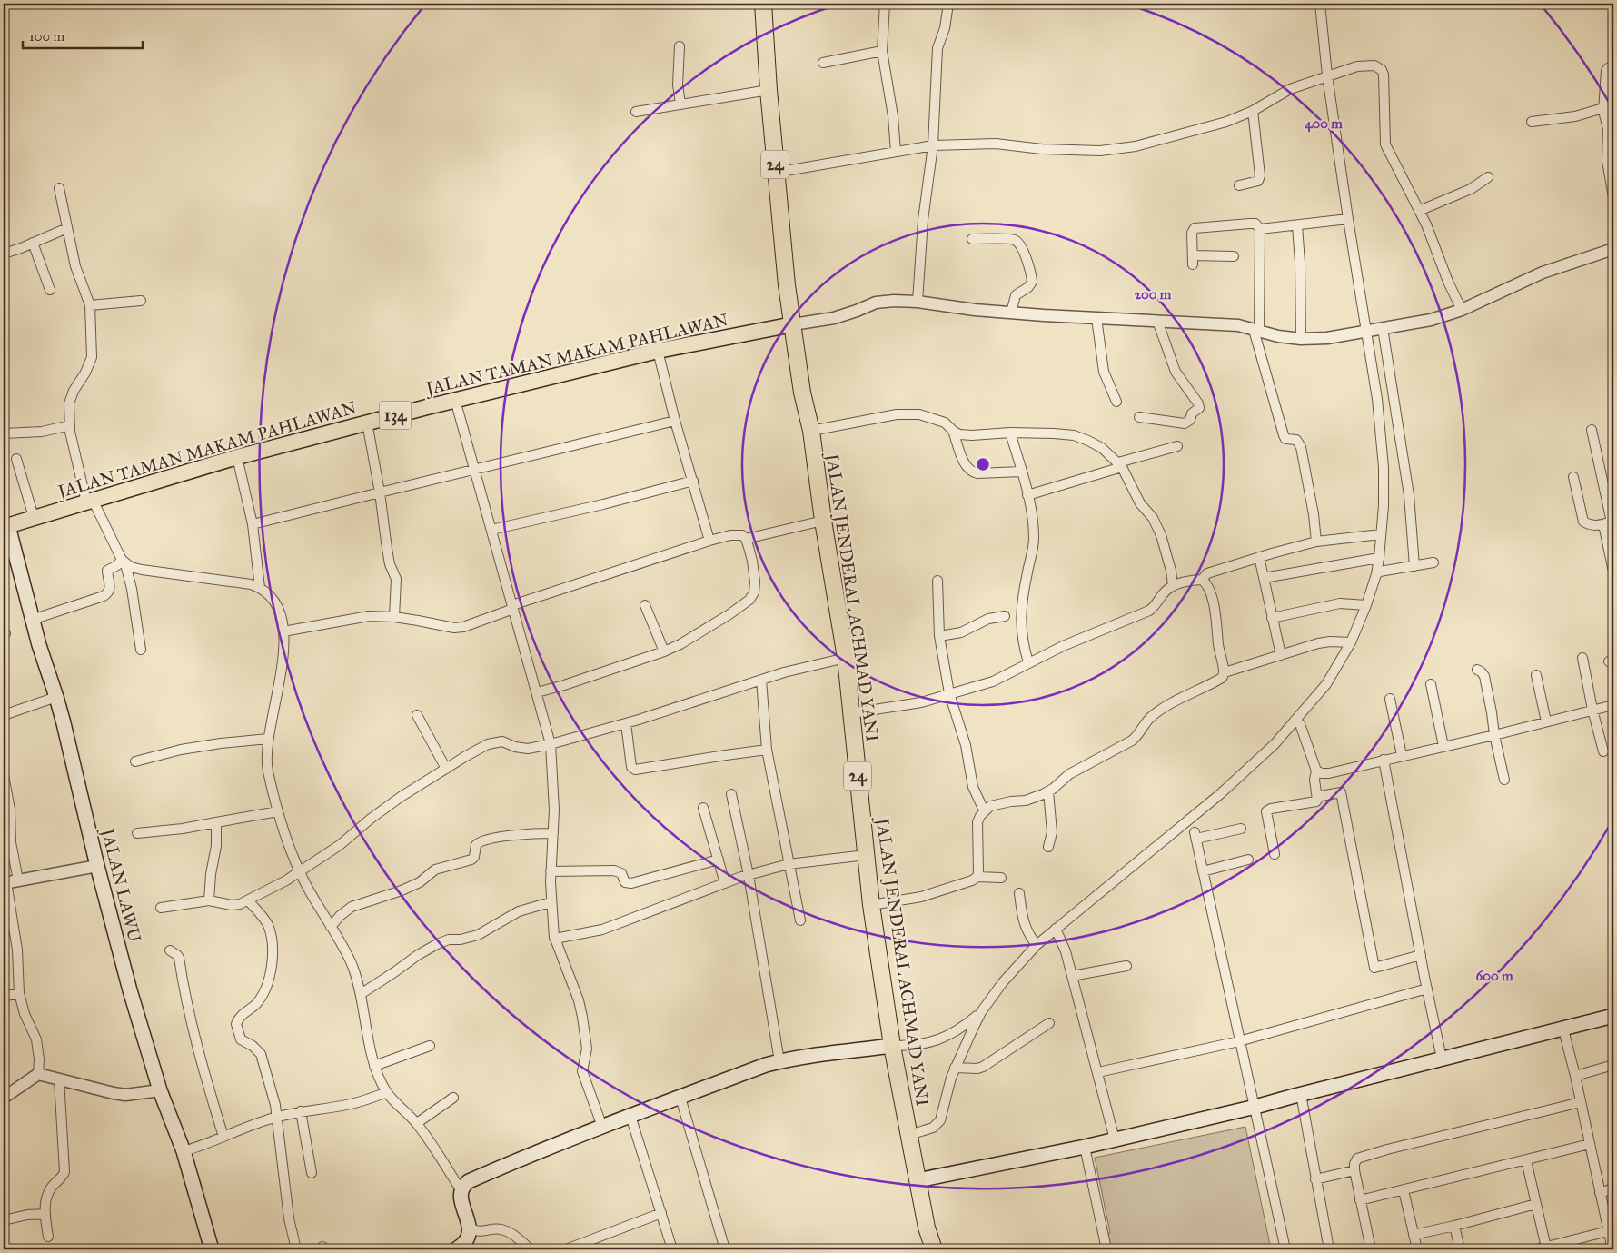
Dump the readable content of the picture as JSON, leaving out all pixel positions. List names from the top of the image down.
{
  "streets": {
    "highway": ["24", "JALAN JENDERAL ACHMAD YANI"],
    "main road": ["JALAN TAMAN MAKAM PAHLAWAN", "134", "JALAN LAWU"]
  },
  "crossings": [
    ["24", "JALAN TAMAN MAKAM PAHLAWAN"],
    ["24", "JALAN JENDERAL ACHMAD YANI"],
    ["JALAN TAMAN MAKAM PAHLAWAN", "JALAN JENDERAL ACHMAD YANI"],
    ["JALAN TAMAN MAKAM PAHLAWAN", "JALAN LAWU"]
  ],
  "scale_bar": "100 m",
  "rings": ["400 m", "200 m", "600 m"]
}
